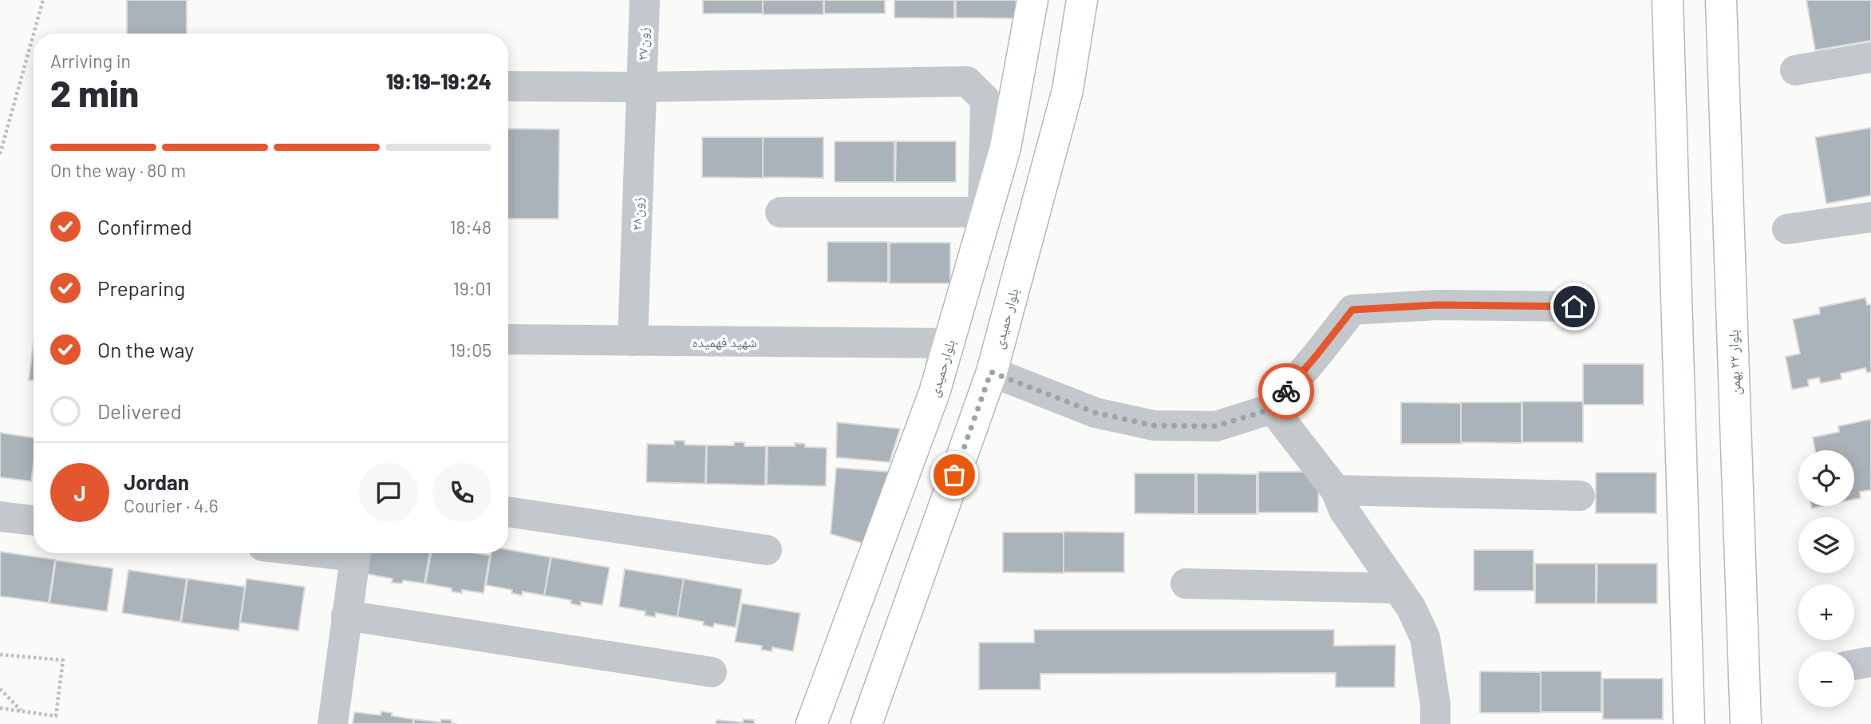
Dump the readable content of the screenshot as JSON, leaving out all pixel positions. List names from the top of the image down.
{
  "streets": {
    "street": [
      "زون۲۷",
      "زون۲۸",
      "بلوار حمیدی",
      "شهید فهمیده",
      "بلوار ۲۲ بهمن",
      "بلوارحمیدی"
    ]
  },
  "crossings": [
    ["زون۲۷", "زون۲۸"],
    ["زون۲۸", "شهید فهمیده"],
    ["شهید فهمیده", "بلوارحمیدی"]
  ],
  "page": {
    "heading": ["2 min", "Arriving in", "19:19–19:24"],
    "panel": ["Jordan", "Courier · 4.6"],
    "bar": "On the way · 80 m",
    "list": [
      ["Confirmed", "18:48"],
      ["Preparing", "19:01"],
      ["On the way", "19:05"],
      "Delivered"
    ],
    "map_buttons": ["+", "−"],
    "round": "J"
  }
}
